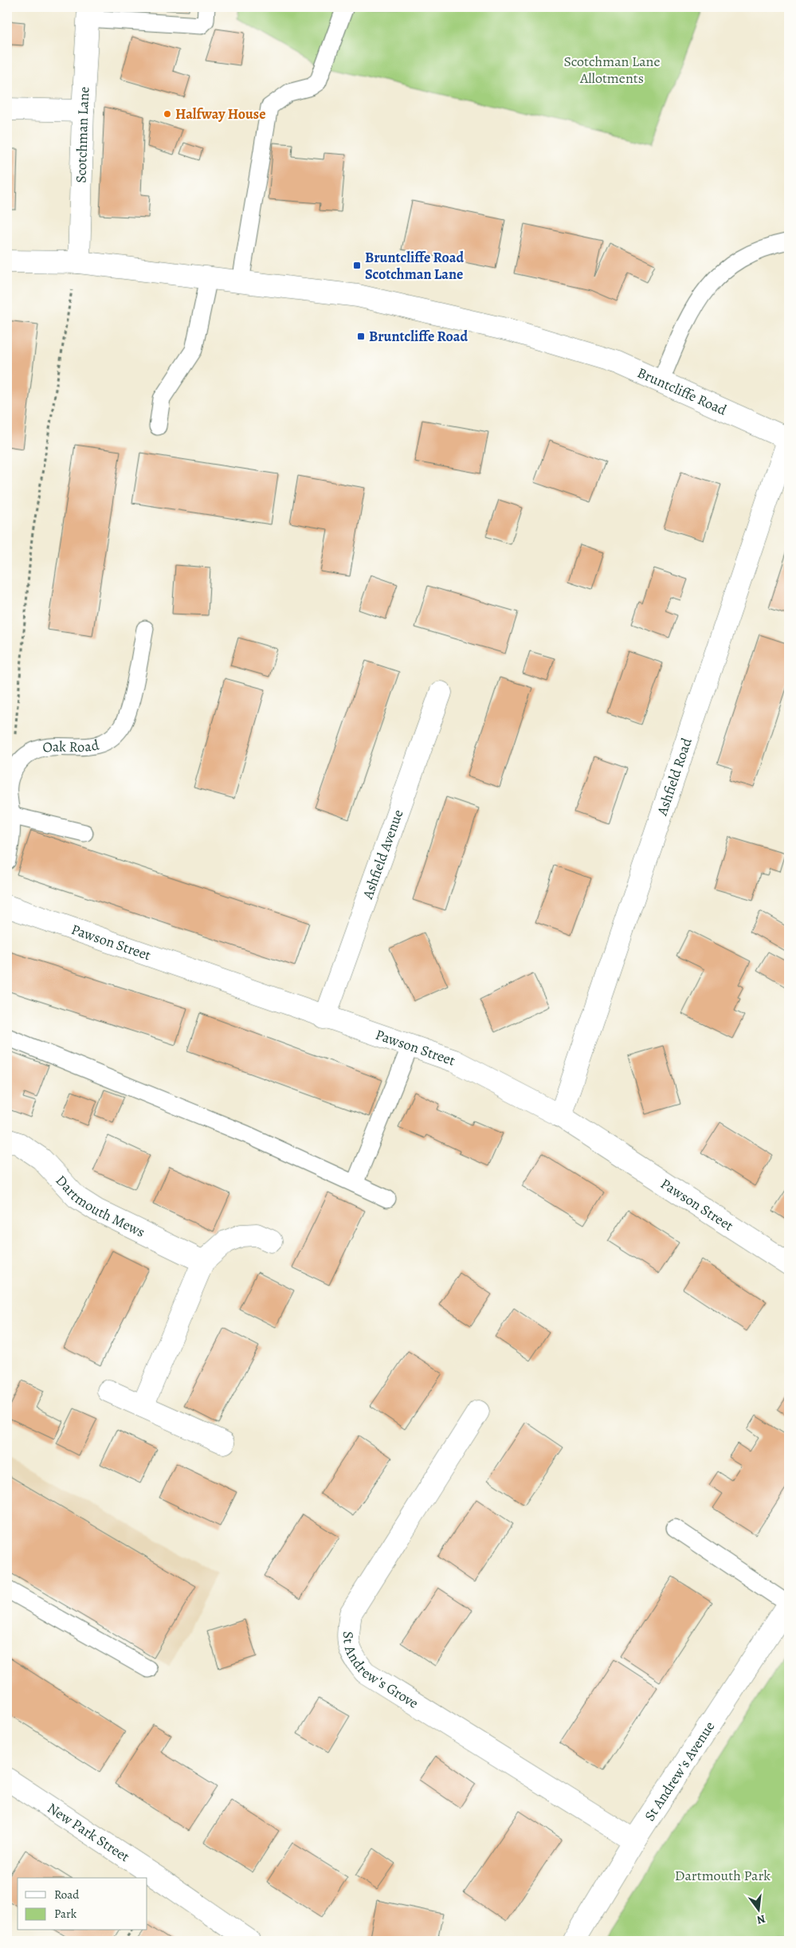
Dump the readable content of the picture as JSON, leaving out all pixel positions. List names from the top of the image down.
{
  "streets": {
    "street": [
      "Scotchman Lane",
      "Bruntcliffe Road",
      "Ashfield Road",
      "Ashfield Avenue",
      "Pawson Street",
      "Dartmouth Mews",
      "St Andrew's Grove",
      "St Andrew's Avenue",
      "New Park Street"
    ],
    "lane": ["Oak Road"]
  },
  "crossings": [
    ["Scotchman Lane", "Bruntcliffe Road"],
    ["Bruntcliffe Road", "Ashfield Road"],
    ["Ashfield Road", "Pawson Street"],
    ["Ashfield Avenue", "Pawson Street"],
    ["St Andrew's Grove", "St Andrew's Avenue"]
  ],
  "parks": ["Scotchman Lane Allotments", "Dartmouth Park"],
  "places": {
    "other": ["Halfway House"],
    "transit": ["Bruntcliffe Road Scotchman Lane", "Bruntcliffe Road"]
  },
  "legend": ["Road", "Park"],
  "north": "bottom"
}
